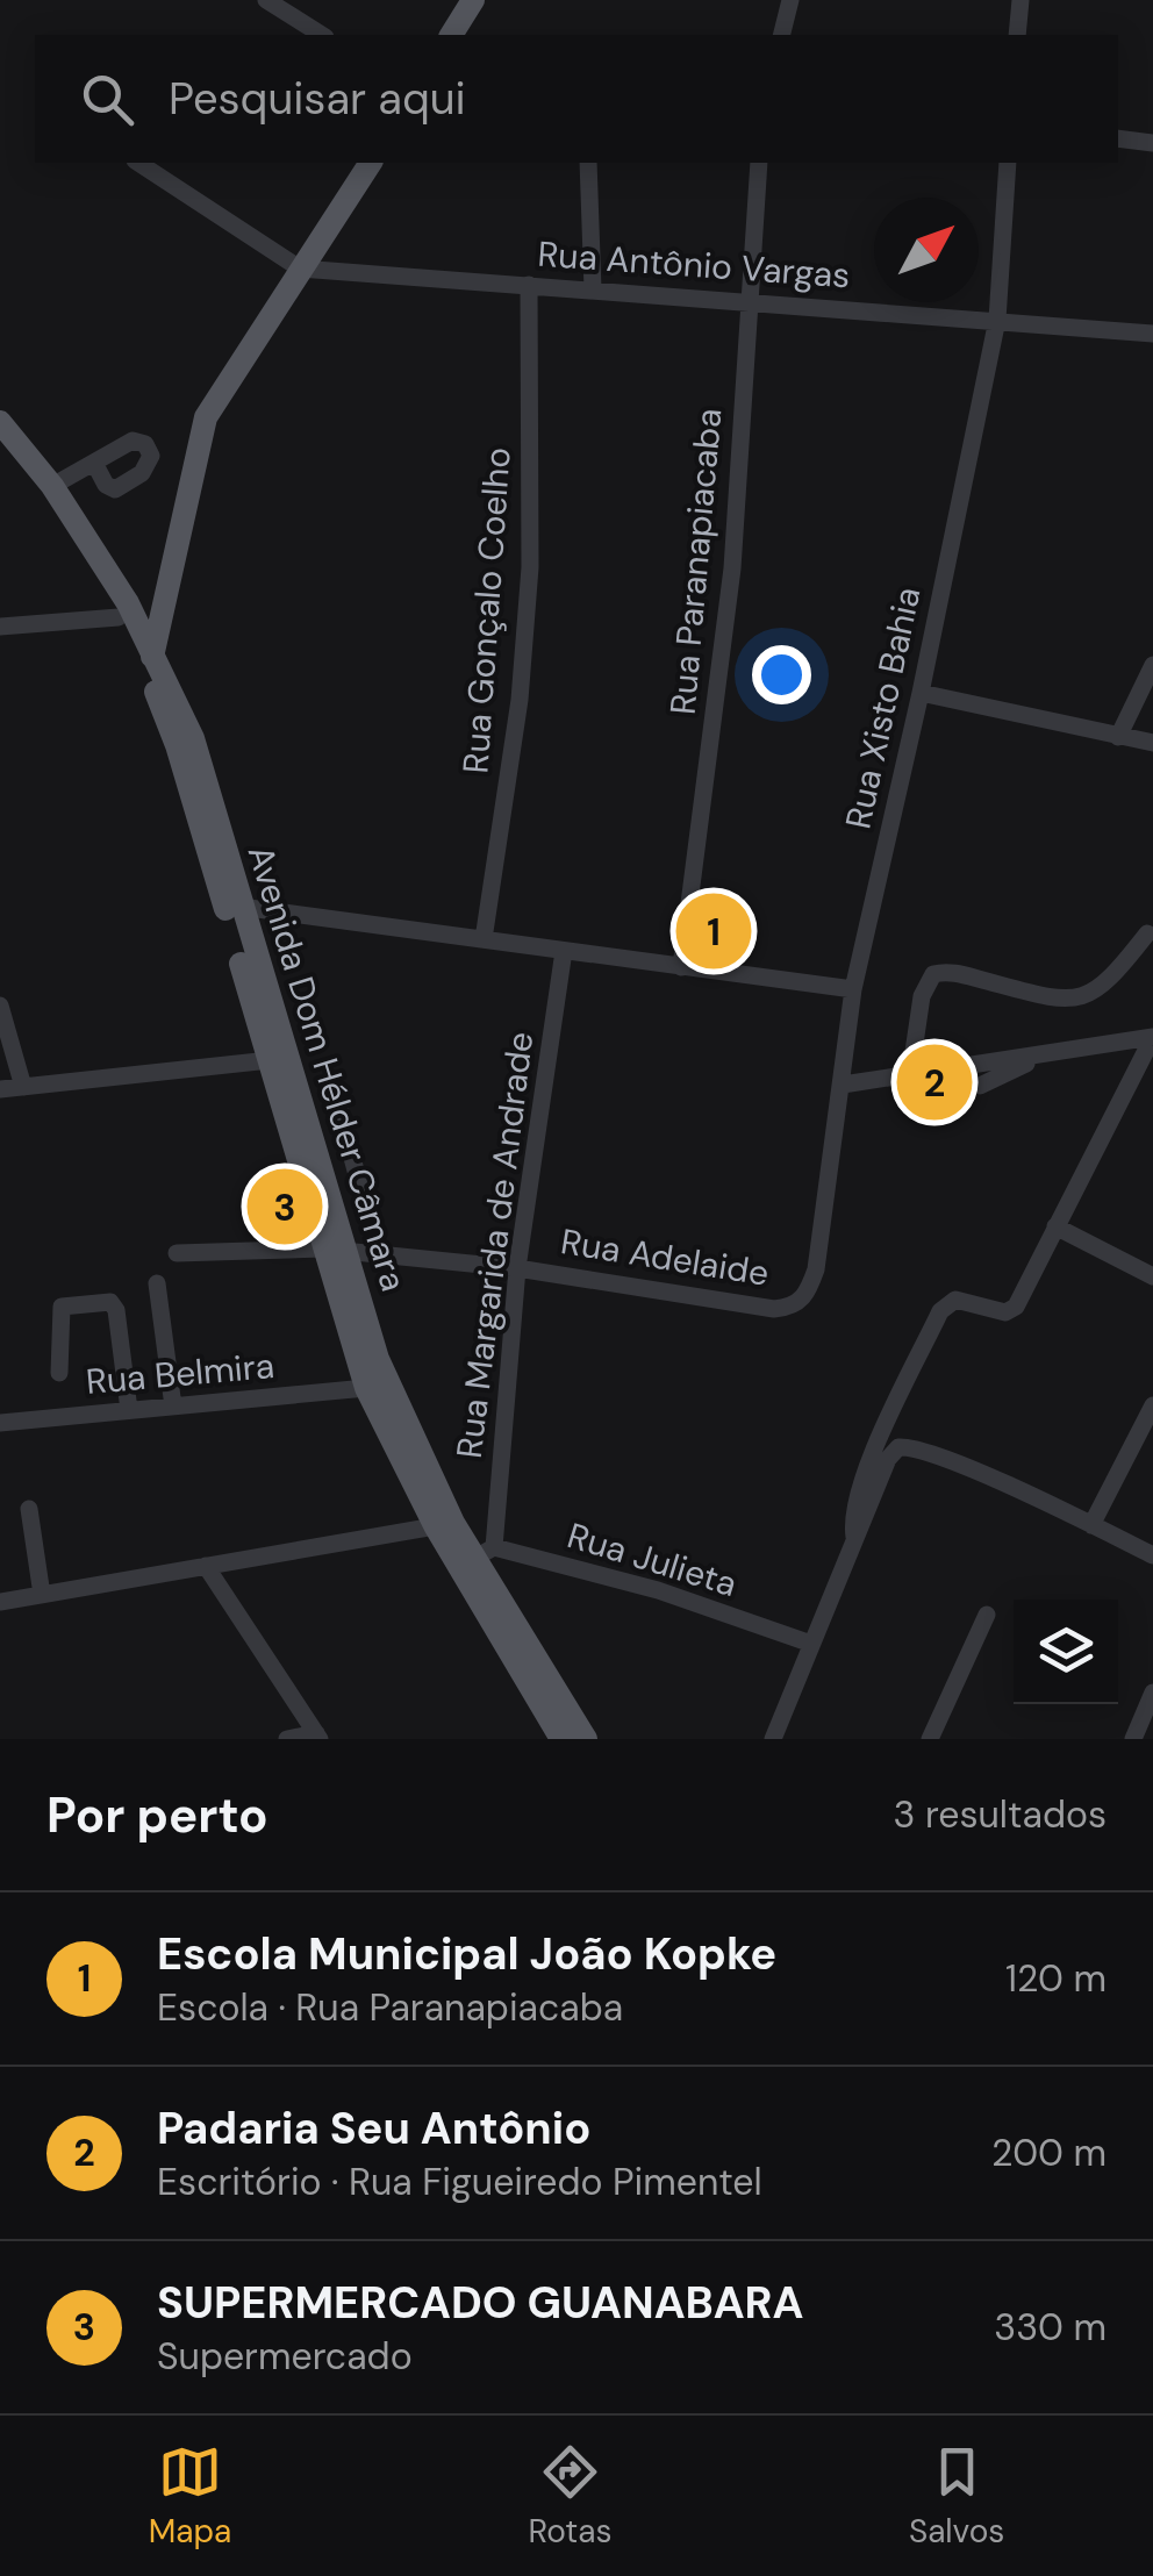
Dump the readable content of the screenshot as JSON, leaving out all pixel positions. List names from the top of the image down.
{
  "streets": {
    "main road": ["Avenida Dom Hélder Câmara"],
    "street": [
      "Rua Antônio Vargas",
      "Rua Paranapiacaba",
      "Rua Gonçalo Coelho",
      "Rua Xisto Bahia",
      "Rua Margarida de Andrade",
      "Rua Adelaide",
      "Rua Belmira",
      "Rua Julieta"
    ]
  },
  "crossings": [
    ["Rua Antônio Vargas", "Rua Paranapiacaba"],
    ["Rua Antônio Vargas", "Rua Gonçalo Coelho"],
    ["Rua Antônio Vargas", "Rua Xisto Bahia"],
    ["Rua Xisto Bahia", "Rua Adelaide"],
    ["Avenida Dom Hélder Câmara", "Rua Margarida de Andrade"],
    ["Avenida Dom Hélder Câmara", "Rua Adelaide"],
    ["Avenida Dom Hélder Câmara", "Rua Belmira"],
    ["Avenida Dom Hélder Câmara", "Rua Julieta"],
    ["Rua Margarida de Andrade", "Rua Adelaide"],
    ["Rua Margarida de Andrade", "Rua Julieta"]
  ],
  "north": "top right",
  "page": {
    "search": "Pesquisar aqui",
    "pins": ["1", "2", "3"],
    "heading": ["Por perto", "3 resultados"],
    "list": [
      {
        "mark": "1",
        "name": "Escola Municipal João Kopke",
        "note": "Escola · Rua Paranapiacaba",
        "value": "120 m"
      },
      {
        "mark": "2",
        "name": "Padaria Seu Antônio",
        "note": "Escritório · Rua Figueiredo Pimentel",
        "value": "200 m"
      },
      {
        "mark": "3",
        "name": "SUPERMERCADO GUANABARA",
        "note": "Supermercado",
        "value": "330 m"
      }
    ],
    "nav": ["Mapa", "Rotas", "Salvos"]
  }
}
